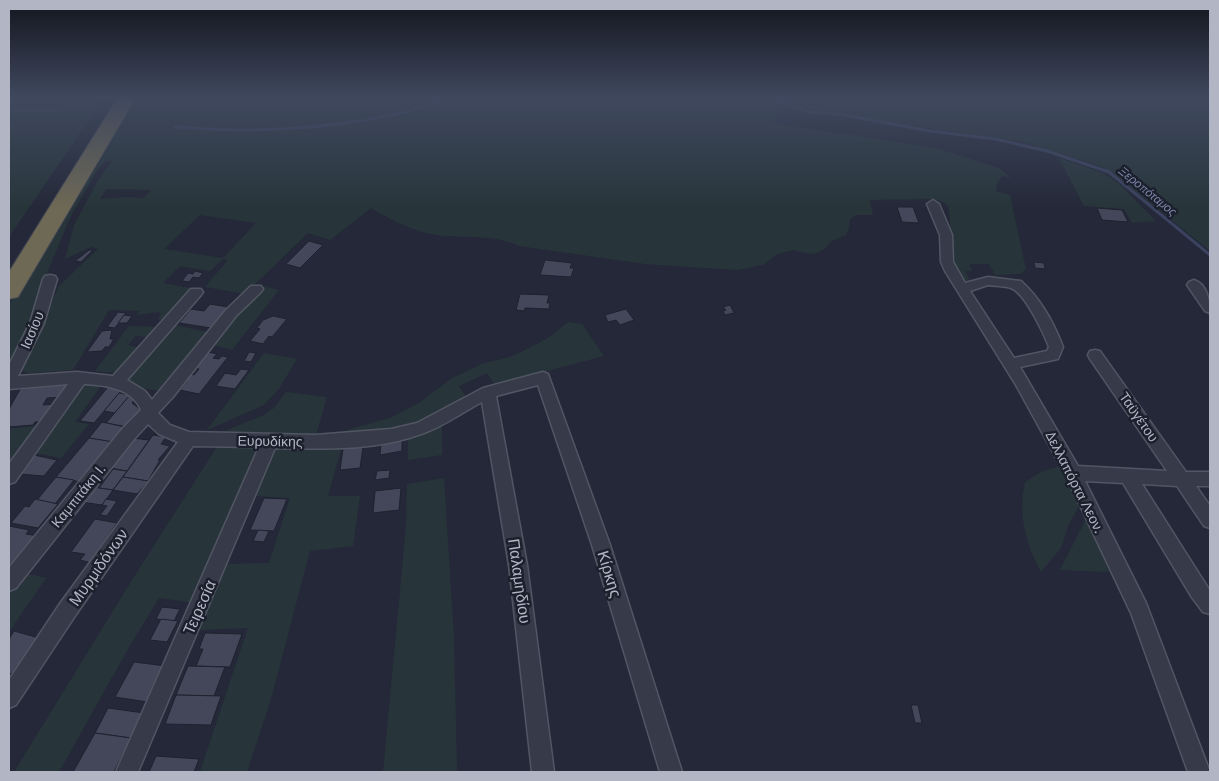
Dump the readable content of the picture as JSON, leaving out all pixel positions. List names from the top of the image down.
{
  "streets": {
    "street": [
      "Ιασίου",
      "Ταϋγέτου",
      "Ευρυδίκης",
      "Δελλαπόρτα Λεον.",
      "Καμπιτάκη Ι.",
      "Μυρμιδόνων",
      "Κίρκης",
      "Παλαμηδίου",
      "Τειρεσία"
    ]
  },
  "crossings": [
    ["Ευρυδίκης", "Καμπιτάκη Ι."],
    ["Ευρυδίκης", "Μυρμιδόνων"],
    ["Ευρυδίκης", "Κίρκης"],
    ["Ευρυδίκης", "Παλαμηδίου"],
    ["Ευρυδίκης", "Τειρεσία"]
  ],
  "water": ["Ξεροπόταμος"]
}
